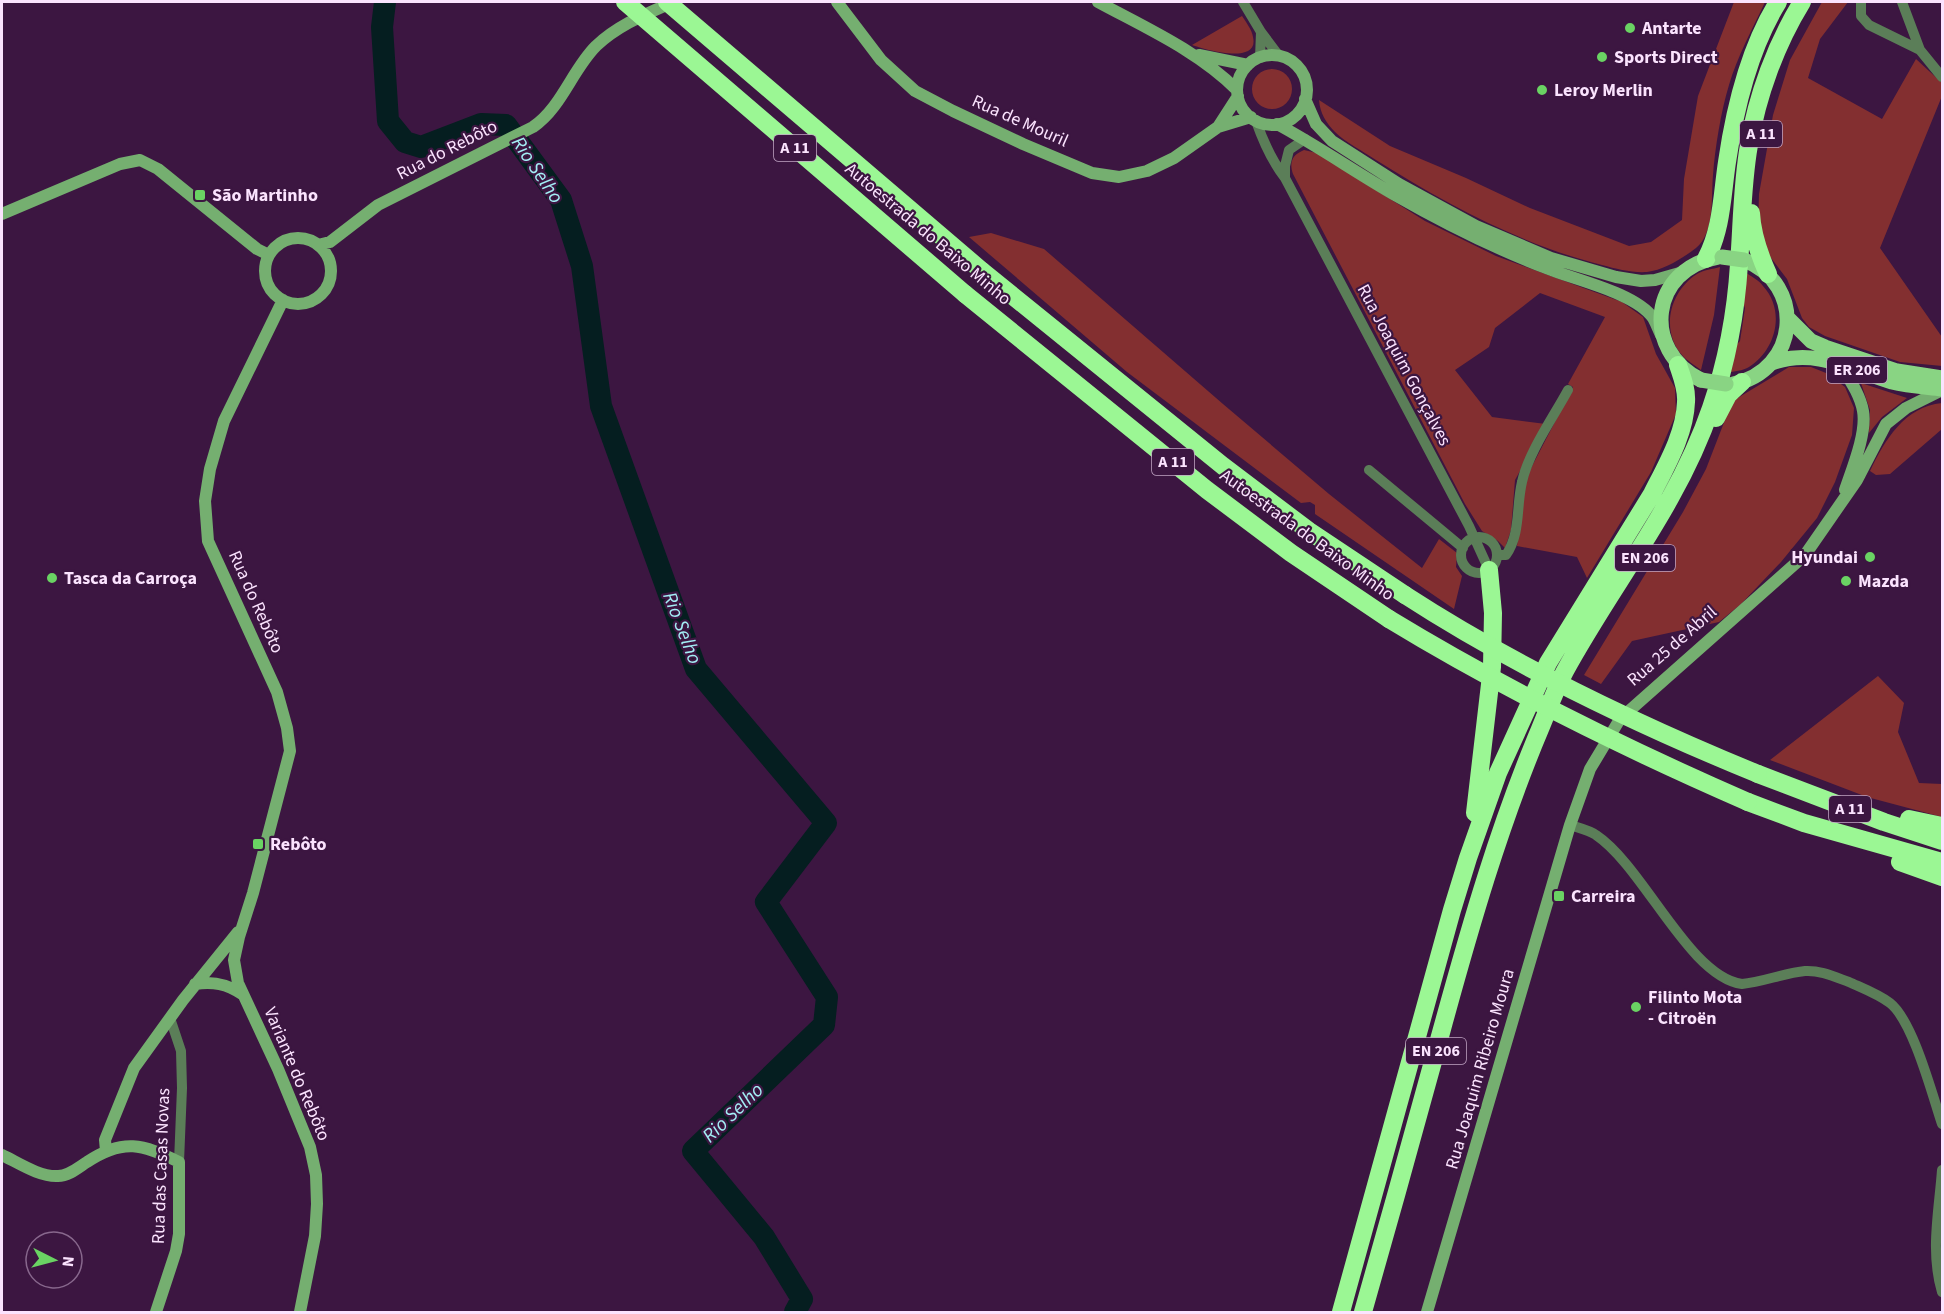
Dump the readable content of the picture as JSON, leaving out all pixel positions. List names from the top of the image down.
{
  "streets": {
    "highway": ["A 11", "Autoestrada do Baixo Minho", "EN 206"],
    "main road": ["ER 206", "Rua 25 de Abril"],
    "street": [
      "Rua de Mouril",
      "Rua do Rebôto",
      "Rua Joaquim Gonçalves",
      "Rua Joaquim Ribeiro Moura",
      "Variante do Rebôto",
      "Rua das Casas Novas"
    ]
  },
  "crossings": [
    ["Rua de Mouril", "Rua Joaquim Gonçalves"],
    ["A 11", "Autoestrada do Baixo Minho"],
    ["A 11", "ER 206"],
    ["A 11", "EN 206"],
    ["A 11", "Rua 25 de Abril"],
    ["Rua do Rebôto", "Variante do Rebôto"],
    ["Rua do Rebôto", "Rua das Casas Novas"],
    ["ER 206", "EN 206"],
    ["ER 206", "Rua 25 de Abril"],
    ["EN 206", "Rua 25 de Abril"],
    ["Rua 25 de Abril", "Rua Joaquim Ribeiro Moura"]
  ],
  "water": ["Rio Selho"],
  "places": {
    "other": [
      "Antarte",
      "Sports Direct",
      "Leroy Merlin",
      "Hyundai",
      "Tasca da Carroça",
      "Mazda",
      "Filinto Mota - Citroën"
    ],
    "transit": ["São Martinho", "Rebôto", "Carreira"]
  },
  "north": "right"
}
